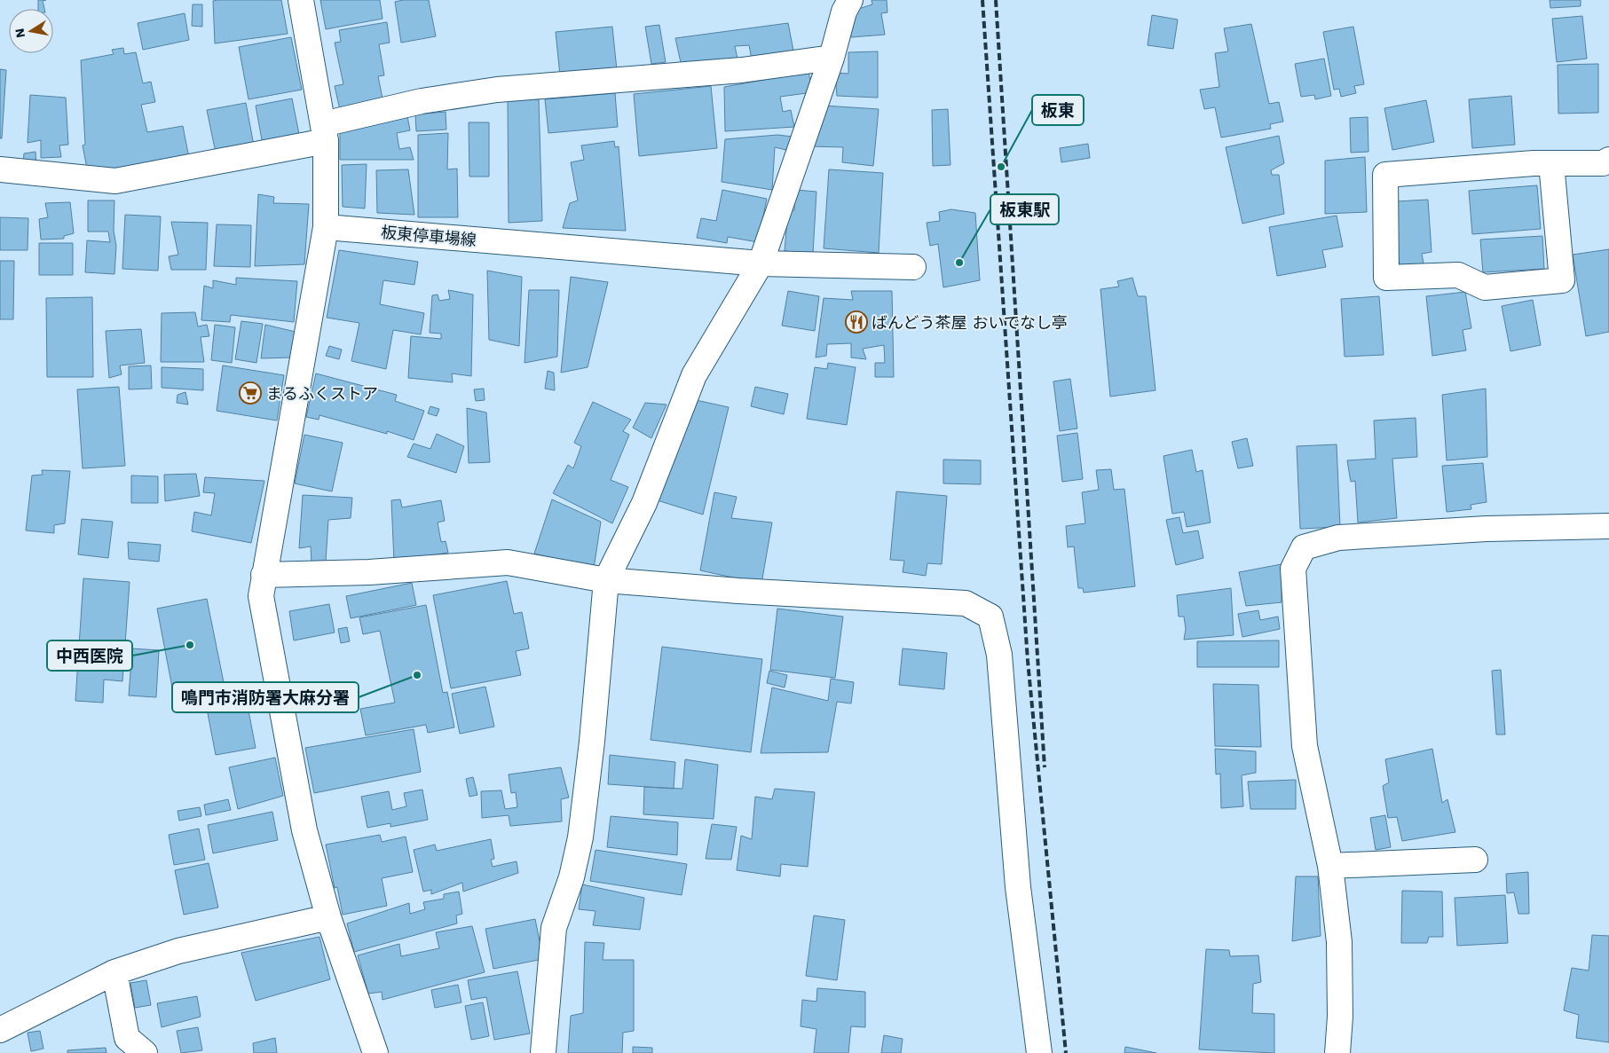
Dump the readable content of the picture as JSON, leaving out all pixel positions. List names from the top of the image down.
{
  "streets": {
    "street": ["板東停車場線"]
  },
  "places": {
    "other": [
      "板東",
      "板東駅",
      "中西医院",
      "鳴門市消防署大麻分署"
    ],
    "restaurant": ["ばんどう茶屋 おいでなし亭"],
    "supermarket": ["まるふくストア"]
  },
  "north": "left"
}
